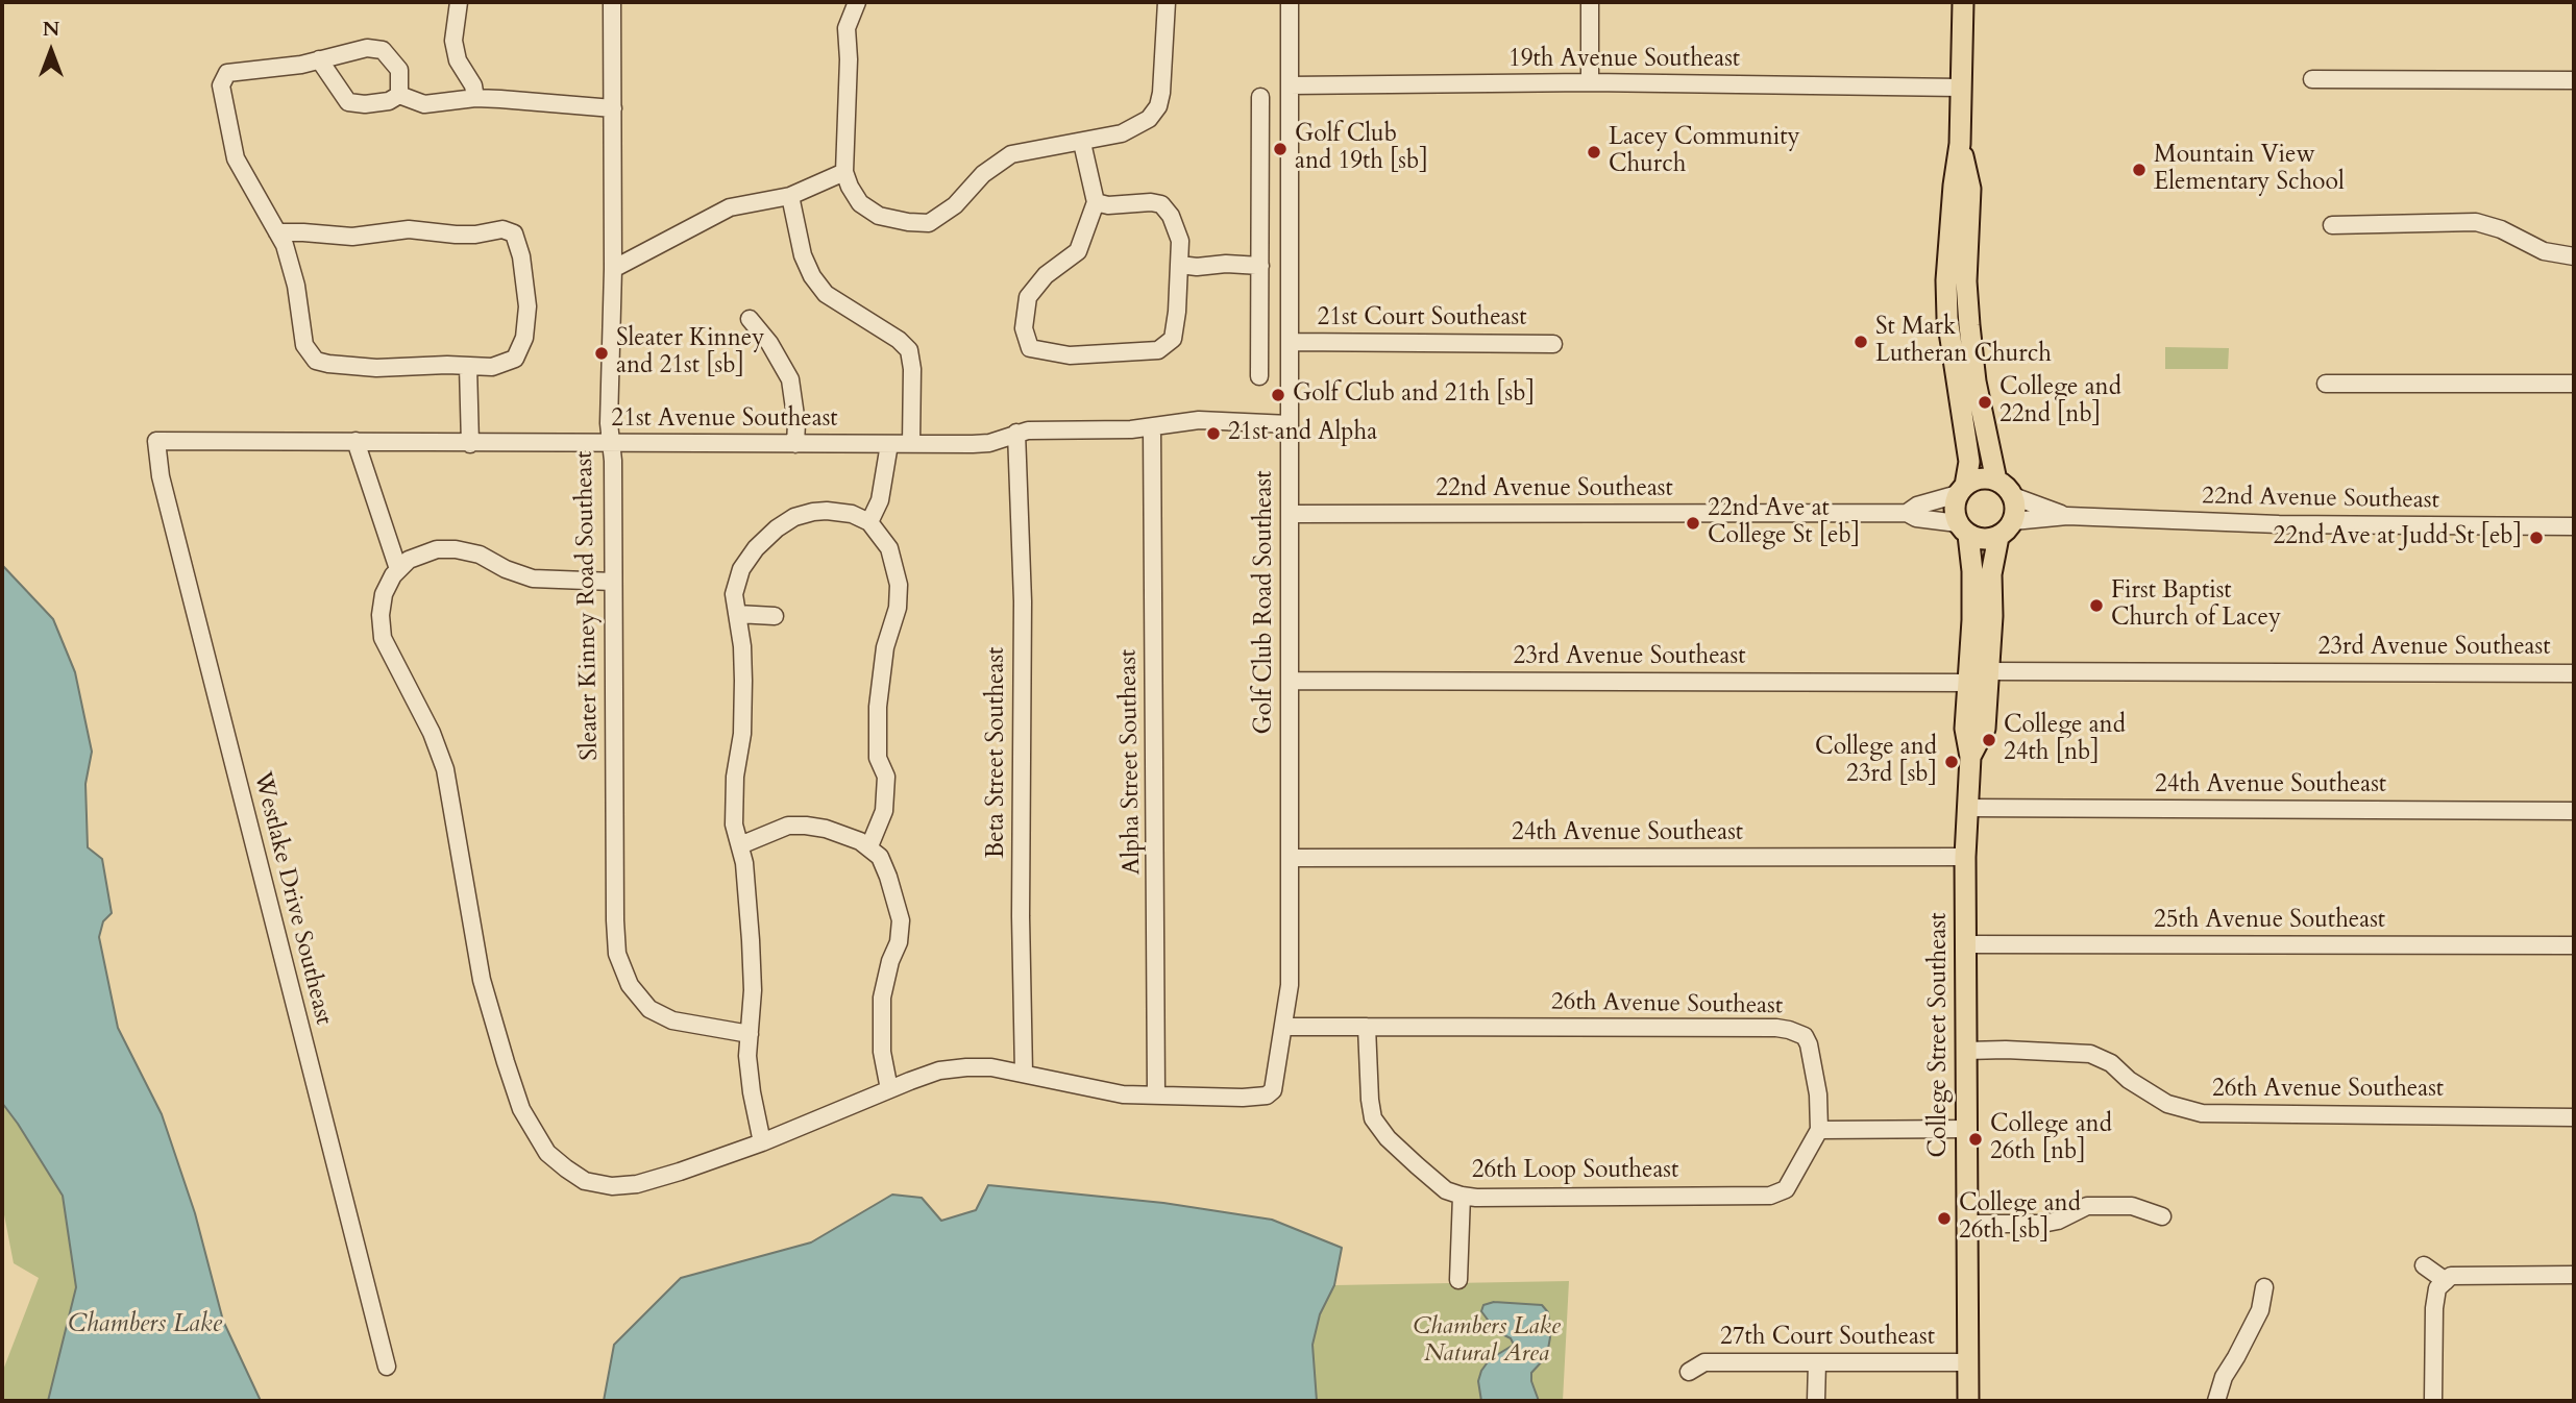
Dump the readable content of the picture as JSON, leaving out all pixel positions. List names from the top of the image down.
{
  "streets": {
    "main road": ["College Street Southeast"],
    "street": [
      "19th Avenue Southeast",
      "21st Court Southeast",
      "21st Avenue Southeast",
      "22nd Avenue Southeast",
      "Golf Club Road Southeast",
      "Sleater Kinney Road Southeast",
      "23rd Avenue Southeast",
      "Beta Street Southeast",
      "Alpha Street Southeast",
      "24th Avenue Southeast",
      "Westlake Drive Southeast",
      "25th Avenue Southeast",
      "26th Avenue Southeast",
      "26th Loop Southeast",
      "27th Court Southeast"
    ]
  },
  "crossings": [
    ["19th Avenue Southeast", "Golf Club Road Southeast"],
    ["21st Court Southeast", "Golf Club Road Southeast"],
    ["21st Avenue Southeast", "Golf Club Road Southeast"],
    ["21st Avenue Southeast", "Sleater Kinney Road Southeast"],
    ["21st Avenue Southeast", "Beta Street Southeast"],
    ["21st Avenue Southeast", "Alpha Street Southeast"],
    ["21st Avenue Southeast", "Westlake Drive Southeast"],
    ["22nd Avenue Southeast", "Golf Club Road Southeast"],
    ["22nd Avenue Southeast", "College Street Southeast"],
    ["Golf Club Road Southeast", "23rd Avenue Southeast"],
    ["Golf Club Road Southeast", "Beta Street Southeast"],
    ["Golf Club Road Southeast", "Alpha Street Southeast"],
    ["Golf Club Road Southeast", "24th Avenue Southeast"],
    ["Golf Club Road Southeast", "26th Avenue Southeast"],
    ["23rd Avenue Southeast", "College Street Southeast"],
    ["24th Avenue Southeast", "College Street Southeast"],
    ["25th Avenue Southeast", "College Street Southeast"],
    ["26th Avenue Southeast", "College Street Southeast"],
    ["26th Avenue Southeast", "26th Loop Southeast"],
    ["College Street Southeast", "27th Court Southeast"]
  ],
  "water": ["Chambers Lake"],
  "parks": ["Chambers Lake Natural Area"],
  "places": [
    "Golf Club and 19th [sb]",
    "Lacey Community Church",
    "Mountain View Elementary School",
    "St Mark Lutheran Church",
    "Sleater Kinney and 21st [sb]",
    "Golf Club and 21th [sb]",
    "College and 22nd [nb]",
    "21st and Alpha",
    "22nd Ave at College St [eb]",
    "22nd Ave at Judd St [eb]",
    "First Baptist Church of Lacey",
    "College and 24th [nb]",
    "College and 23rd [sb]",
    "College and 26th [nb]",
    "College and 26th [sb]"
  ],
  "north": "top"
}
